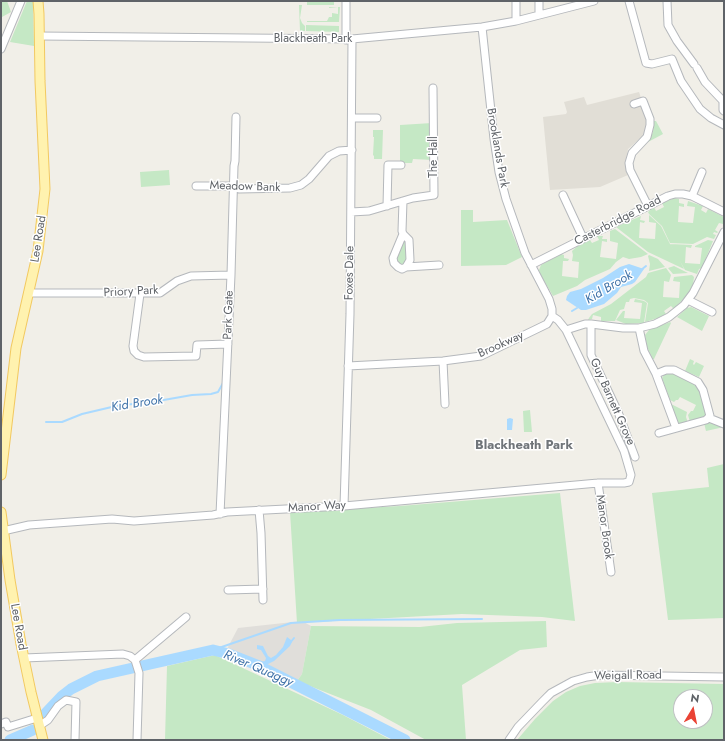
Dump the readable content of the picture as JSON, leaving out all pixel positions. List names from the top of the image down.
{
  "streets": {
    "main road": ["Lee Road"],
    "street": [
      "Blackheath Park",
      "Brooklands Park",
      "The Hall",
      "Meadow Bank",
      "Casterbridge Road",
      "Foxes Dale",
      "Priory Park",
      "Park Gate",
      "Brookway",
      "Guy Barnett Grove",
      "Manor Way",
      "Manor Brook",
      "Weigall Road"
    ]
  },
  "crossings": [
    ["Blackheath Park", "Brooklands Park"],
    ["Blackheath Park", "Lee Road"],
    ["Blackheath Park", "Foxes Dale"],
    ["Brooklands Park", "Casterbridge Road"],
    ["Brooklands Park", "Brookway"],
    ["The Hall", "Foxes Dale"],
    ["Meadow Bank", "Foxes Dale"],
    ["Meadow Bank", "Park Gate"],
    ["Lee Road", "Priory Park"],
    ["Lee Road", "Manor Way"],
    ["Foxes Dale", "Brookway"],
    ["Foxes Dale", "Manor Way"],
    ["Priory Park", "Park Gate"],
    ["Park Gate", "Manor Way"],
    ["Manor Way", "Manor Brook"]
  ],
  "districts": ["Blackheath Park"],
  "water": ["Kid Brook", "River Quaggy"],
  "north": "top"
}
